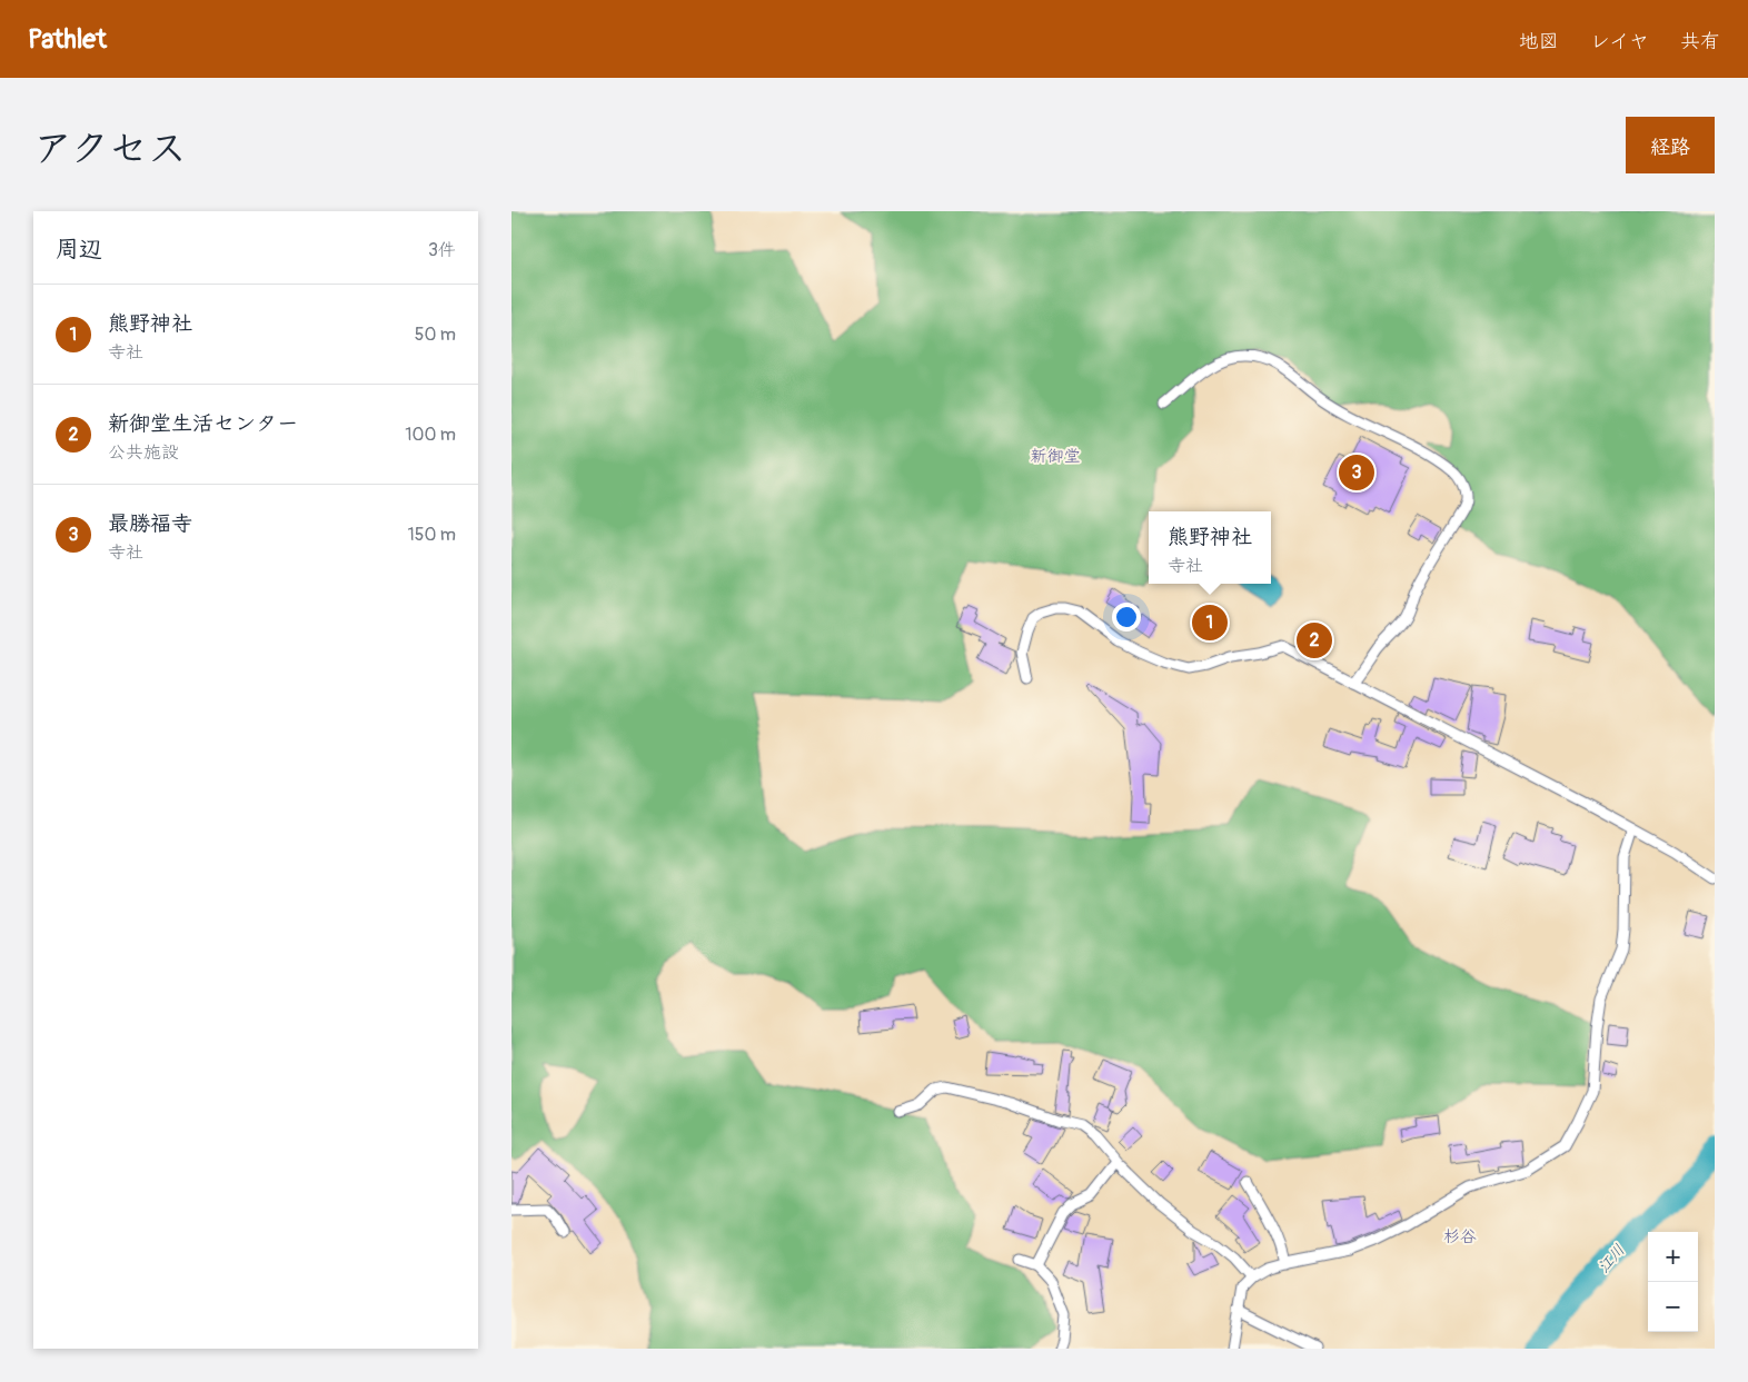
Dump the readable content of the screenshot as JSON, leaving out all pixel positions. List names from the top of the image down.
{
  "districts": ["新御堂", "杉谷"],
  "water": ["江川"],
  "page": {
    "header": "Pathlet",
    "nav": ["地図", "レイヤ", "共有"],
    "title": "アクセス",
    "buttons": "経路",
    "heading": ["周辺", "3件"],
    "list": [
      {
        "mark": "1",
        "name": "熊野神社",
        "note": "寺社",
        "value": "50 m"
      },
      {
        "mark": "2",
        "name": "新御堂生活センター",
        "note": "公共施設",
        "value": "100 m"
      },
      {
        "mark": "3",
        "name": "最勝福寺",
        "note": "寺社",
        "value": "150 m"
      }
    ],
    "pins": ["3", "1", "2"],
    "popup": ["熊野神社", "寺社"],
    "map_buttons": ["+", "−"]
  }
}
